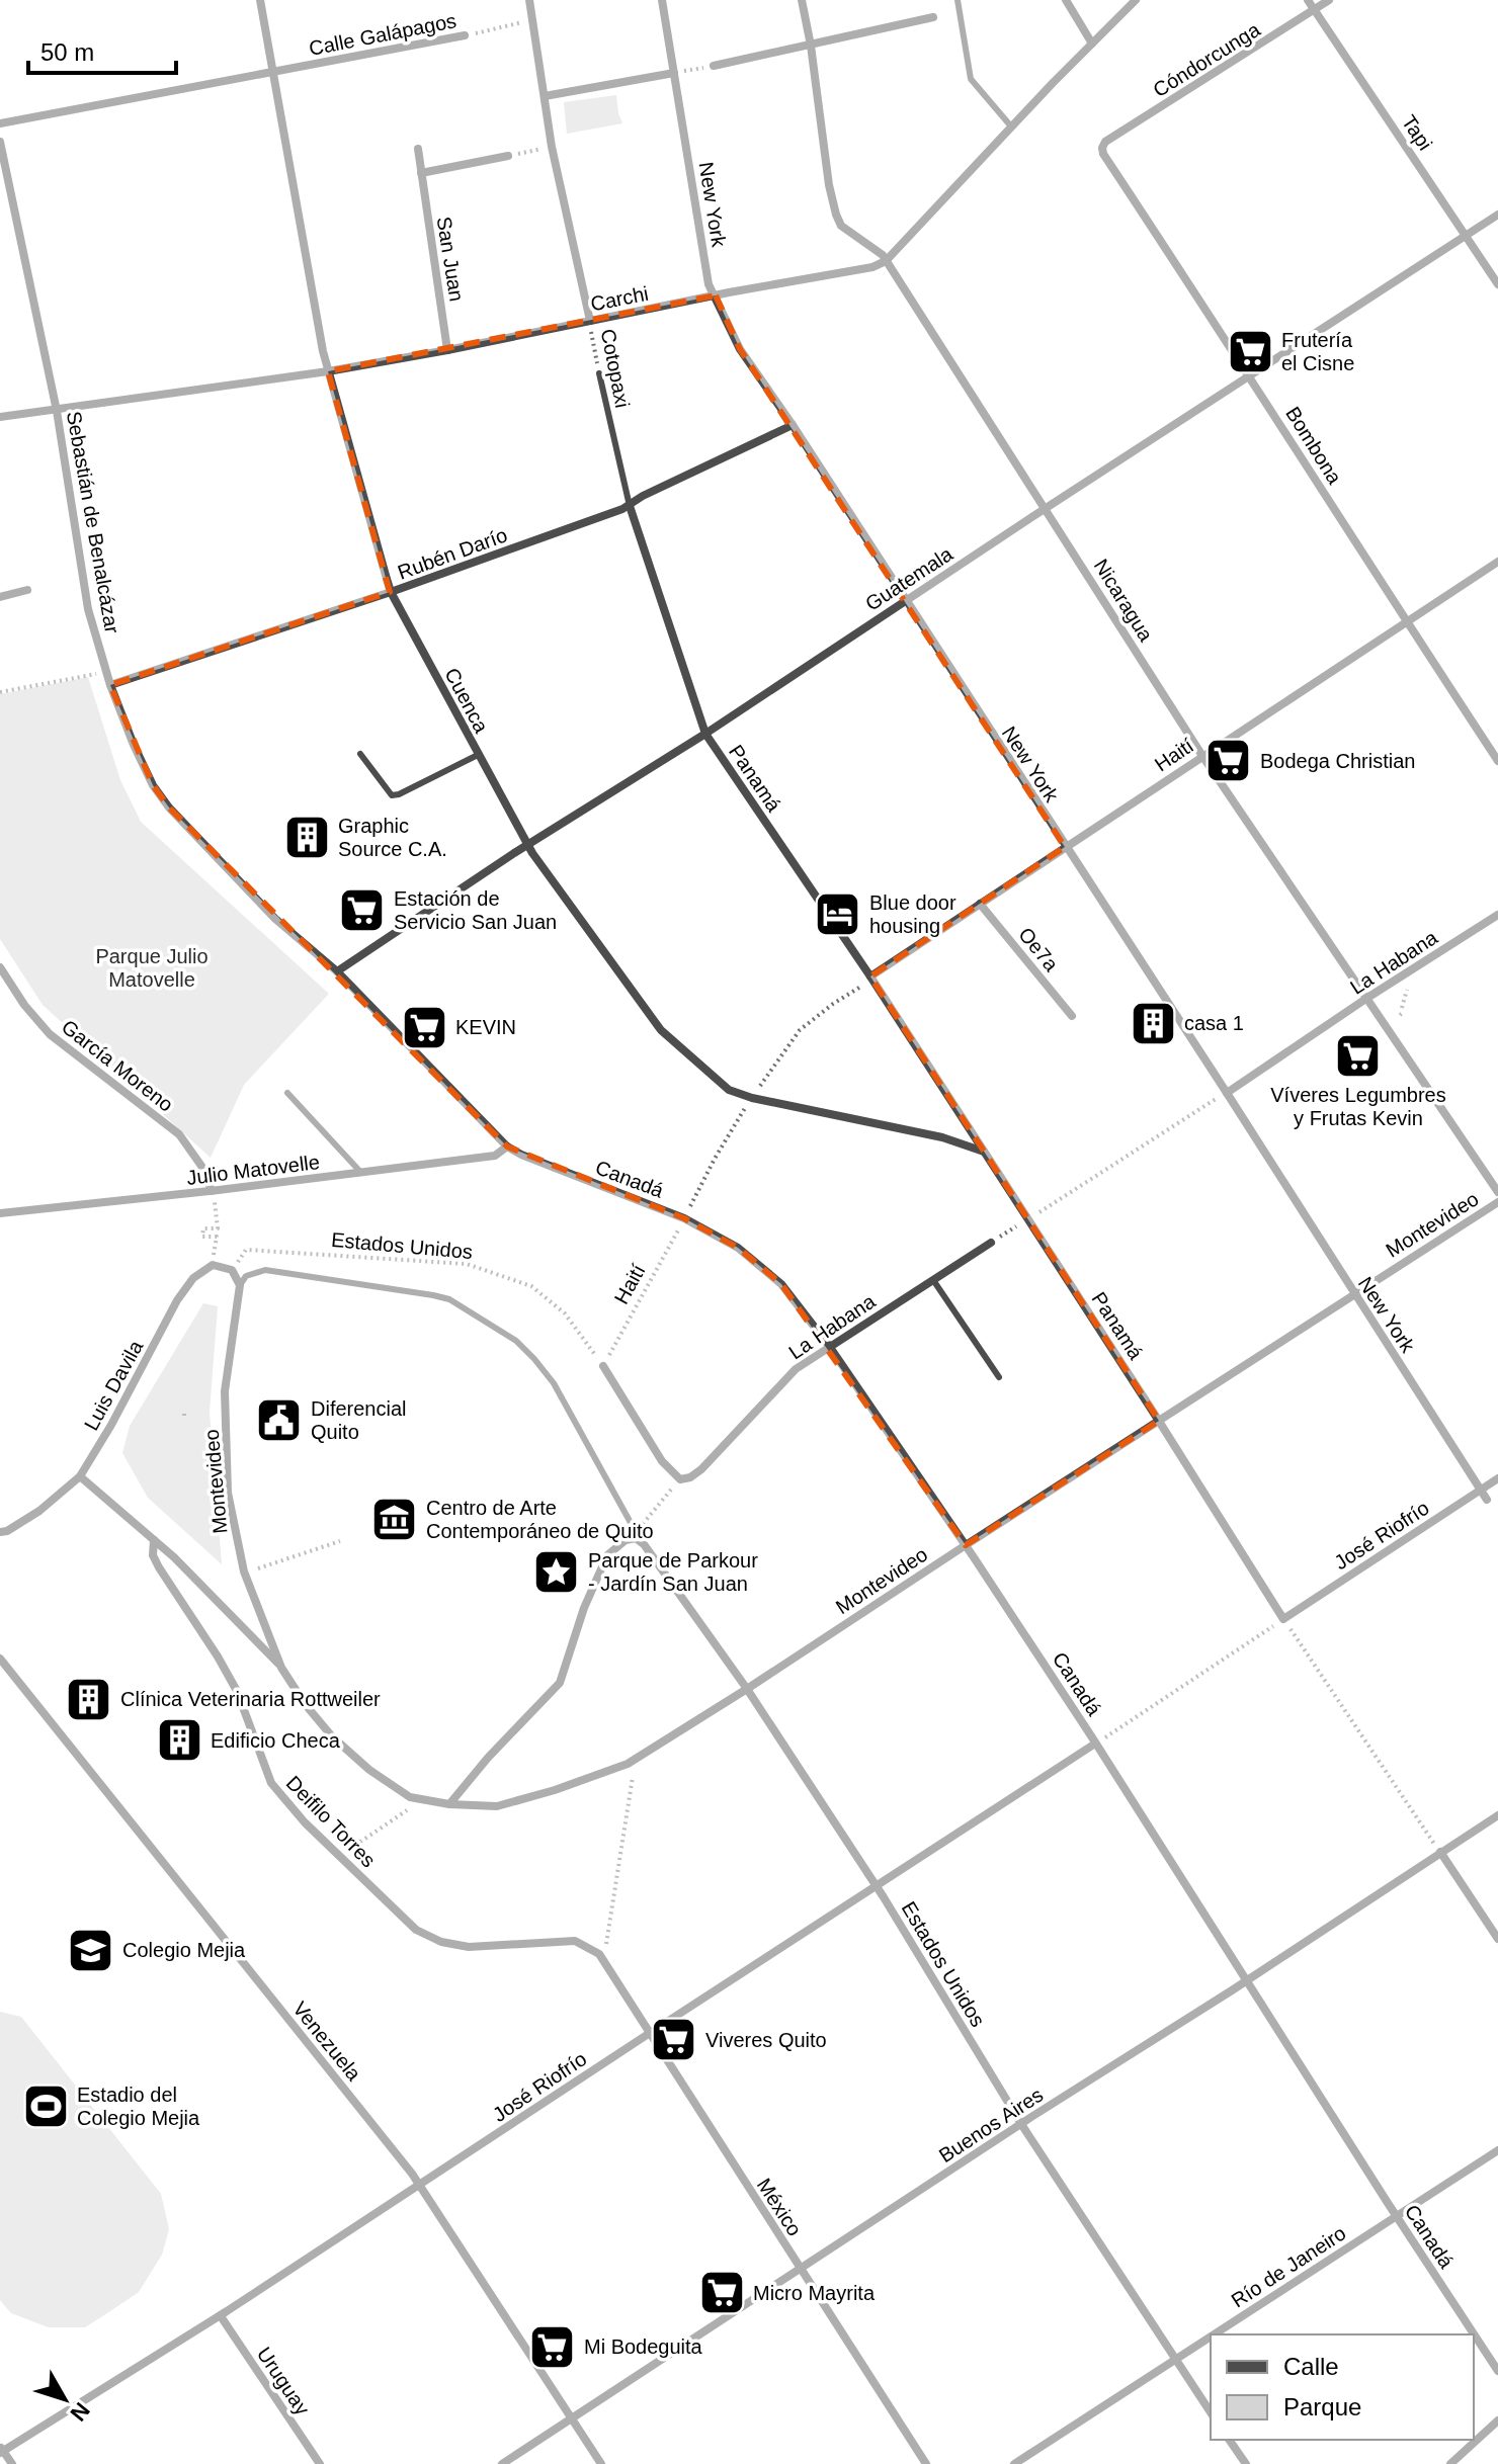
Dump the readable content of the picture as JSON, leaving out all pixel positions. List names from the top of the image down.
{
  "streets": {
    "street": [
      "Calle Galápagos",
      "Cóndorcunga",
      "Tapi",
      "New York",
      "San Juan",
      "Carchi",
      "Cotopaxi",
      "Bombona",
      "Sebastián de Benalcázar",
      "Rubén Darío",
      "Guatemala",
      "Nicaragua",
      "Cuenca",
      "Haití",
      "Panamá",
      "Oe7a",
      "La Habana",
      "García Moreno",
      "Julio Matovelle",
      "Canadá",
      "Montevideo",
      "Estados Unidos",
      "Luis Davila",
      "José Riofrío",
      "Deifilo Torres",
      "Venezuela",
      "Buenos Aires",
      "México",
      "Río de Janeiro",
      "Uruguay"
    ]
  },
  "crossings": [
    ["Calle Galápagos", "Cotopaxi"],
    ["Calle Galápagos", "Cuenca"],
    ["Cóndorcunga", "Tapi"],
    ["Cóndorcunga", "Bombona"],
    ["Tapi", "Guatemala"],
    ["New York", "Carchi"],
    ["New York", "Rubén Darío"],
    ["New York", "Guatemala"],
    ["New York", "Haití"],
    ["New York", "La Habana"],
    ["New York", "Montevideo"],
    ["New York", "José Riofrío"],
    ["San Juan", "Carchi"],
    ["Carchi", "Cotopaxi"],
    ["Carchi", "Sebastián de Benalcázar"],
    ["Carchi", "Nicaragua"],
    ["Carchi", "Cuenca"],
    ["Cotopaxi", "Rubén Darío"],
    ["Cotopaxi", "Guatemala"],
    ["Cotopaxi", "Panamá"],
    ["Bombona", "Guatemala"],
    ["Bombona", "Haití"],
    ["Sebastián de Benalcázar", "Rubén Darío"],
    ["Sebastián de Benalcázar", "Guatemala"],
    ["Sebastián de Benalcázar", "Julio Matovelle"],
    ["Sebastián de Benalcázar", "Canadá"],
    ["Rubén Darío", "Cuenca"],
    ["Guatemala", "Nicaragua"],
    ["Guatemala", "Cuenca"],
    ["Guatemala", "Panamá"],
    ["Nicaragua", "Haití"],
    ["Nicaragua", "La Habana"],
    ["Cuenca", "Panamá"],
    ["Haití", "Panamá"],
    ["Haití", "Oe7a"],
    ["Haití", "La Habana"],
    ["Panamá", "Montevideo"],
    ["Panamá", "José Riofrío"],
    ["La Habana", "Canadá"],
    ["García Moreno", "Julio Matovelle"],
    ["Julio Matovelle", "Canadá"],
    ["Canadá", "Montevideo"],
    ["Canadá", "José Riofrío"],
    ["Canadá", "Buenos Aires"],
    ["Canadá", "Río de Janeiro"],
    ["Montevideo", "Estados Unidos"],
    ["Montevideo", "Deifilo Torres"],
    ["Estados Unidos", "José Riofrío"],
    ["Estados Unidos", "Buenos Aires"],
    ["Estados Unidos", "Río de Janeiro"],
    ["José Riofrío", "Venezuela"],
    ["José Riofrío", "México"],
    ["José Riofrío", "Uruguay"],
    ["Deifilo Torres", "México"],
    ["Venezuela", "Buenos Aires"],
    ["Buenos Aires", "México"]
  ],
  "parks": ["Parque Julio Matovelle"],
  "places": {
    "supermarket": [
      "Frutería el Cisne",
      "Bodega Christian",
      "Estación de Servicio San Juan",
      "KEVIN",
      "Víveres Legumbres y Frutas Kevin",
      "Viveres Quito",
      "Micro Mayrita",
      "Mi Bodeguita"
    ],
    "building": [
      "Graphic Source C.A.",
      "casa 1",
      "Clínica Veterinaria Rottweiler",
      "Edificio Checa"
    ],
    "hotel": ["Blue door housing"],
    "public building": ["Diferencial Quito"],
    "museum": ["Centro de Arte Contemporáneo de Quito"],
    "place": ["Parque de Parkour - Jardín San Juan"],
    "school or university": ["Colegio Mejia"],
    "sports": ["Estadio del Colegio Mejia"]
  },
  "legend": ["Calle", "Parque"],
  "scale_bar": "50 m",
  "north": "bottom right"
}
